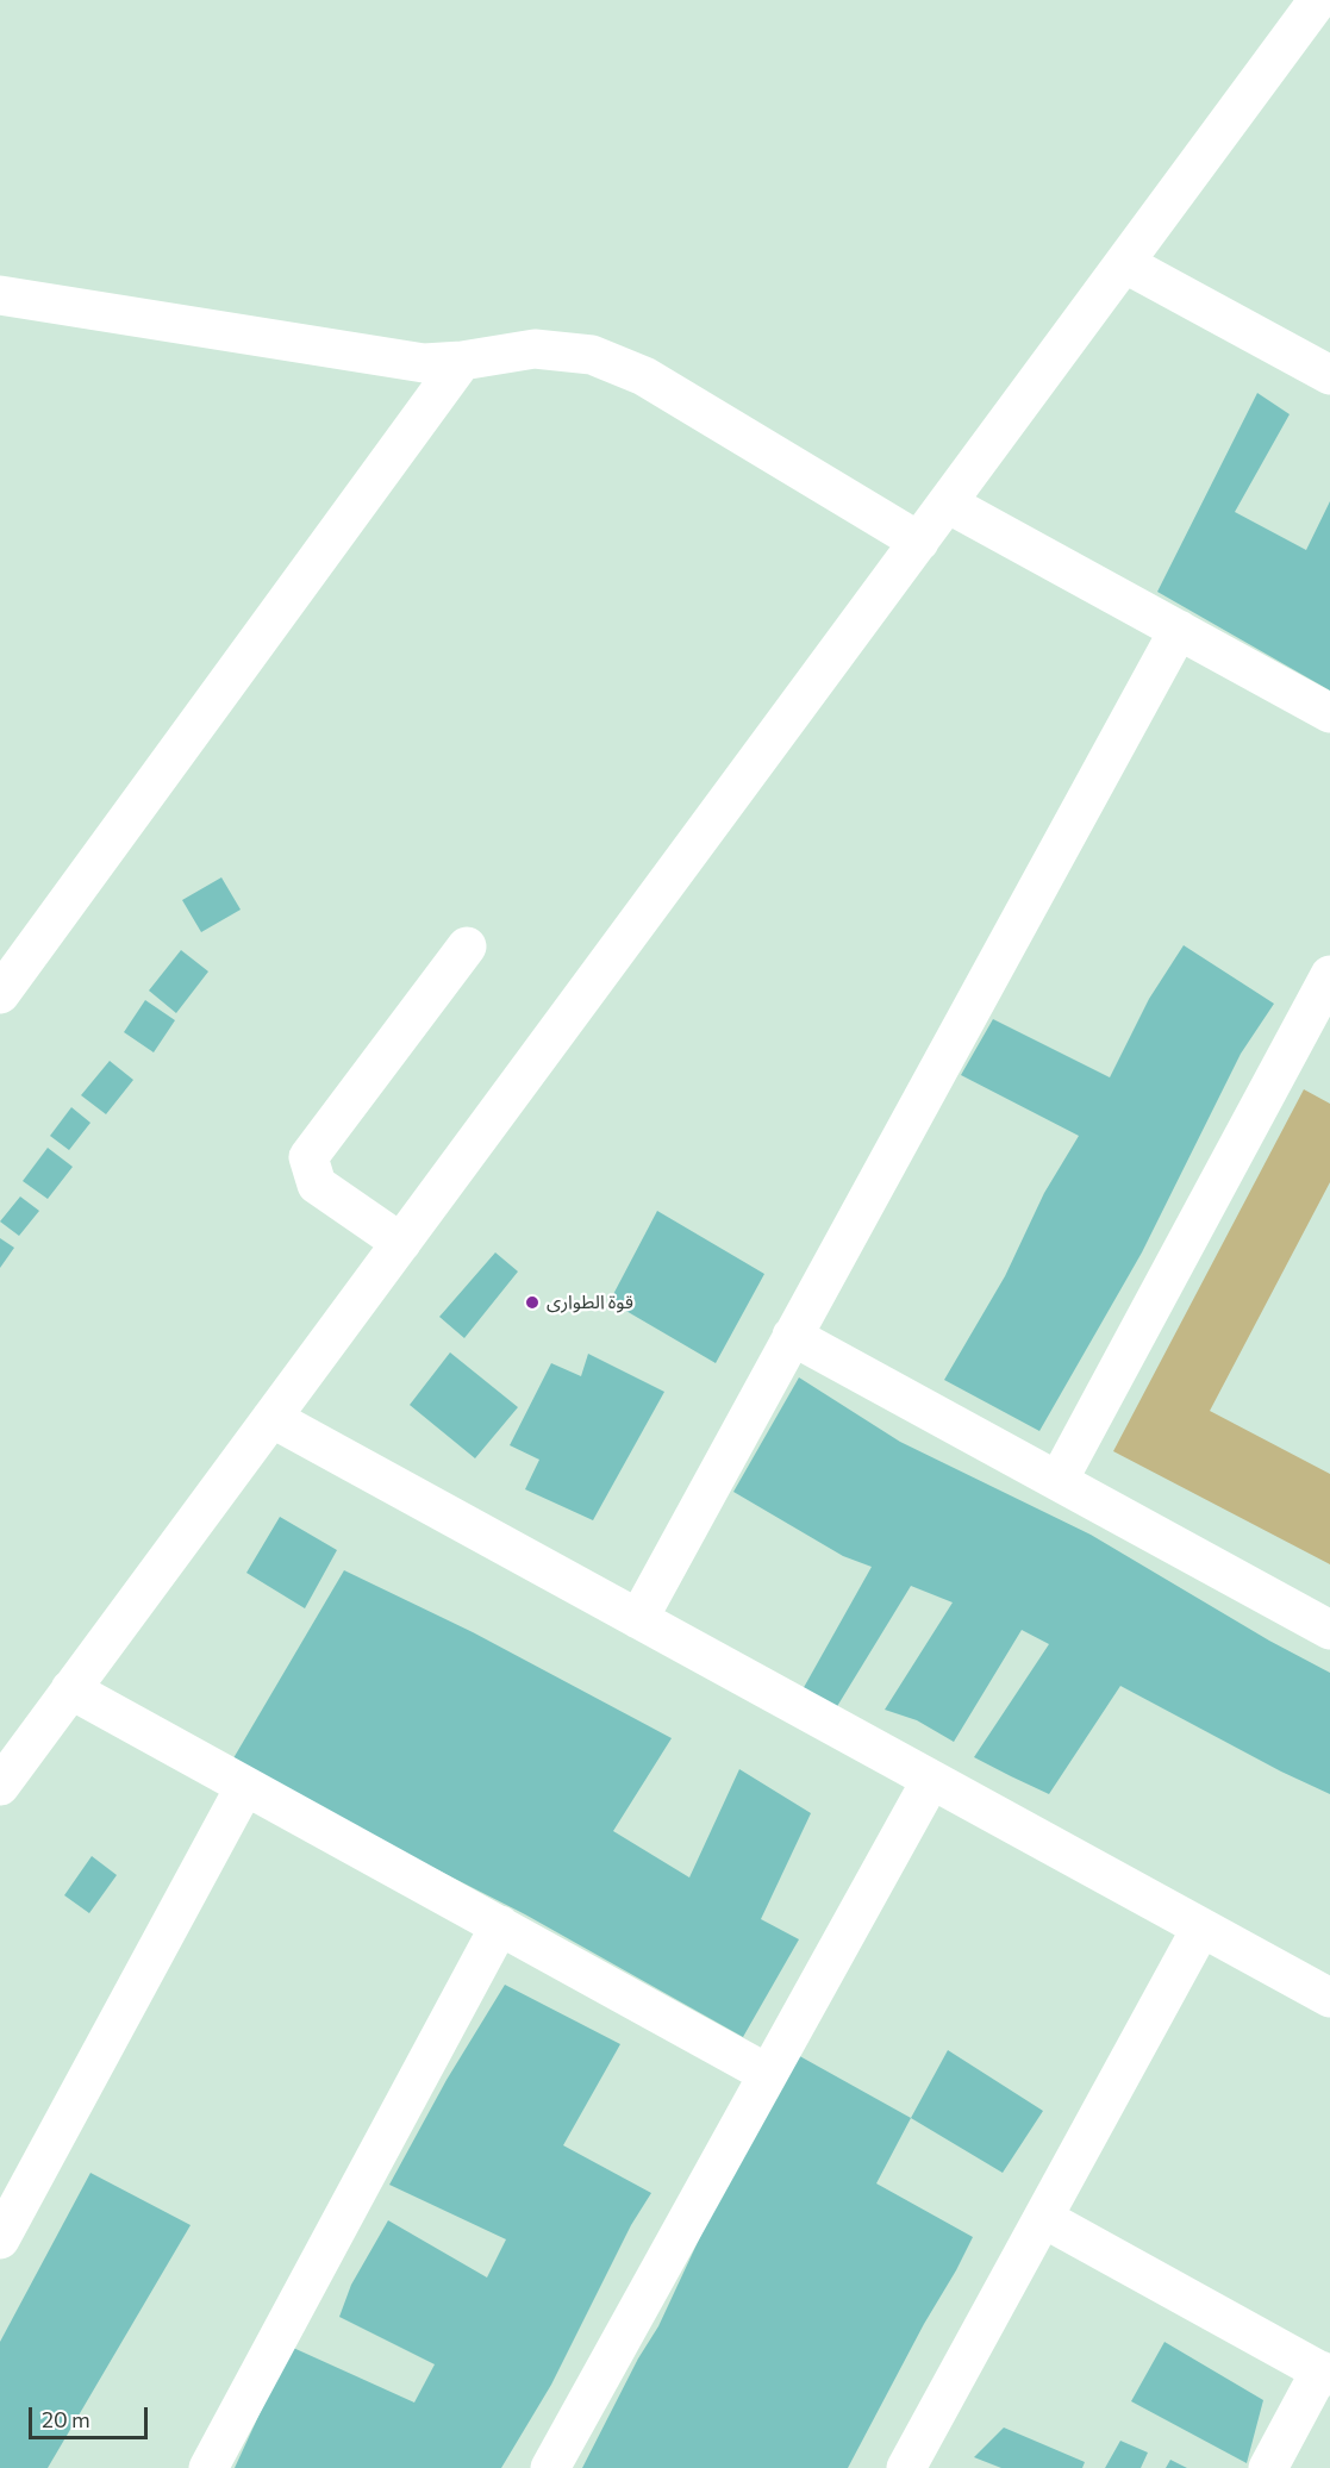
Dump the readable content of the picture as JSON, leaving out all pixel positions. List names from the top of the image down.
{
  "places": ["قوة الطواری"],
  "scale_bar": "20 m"
}
